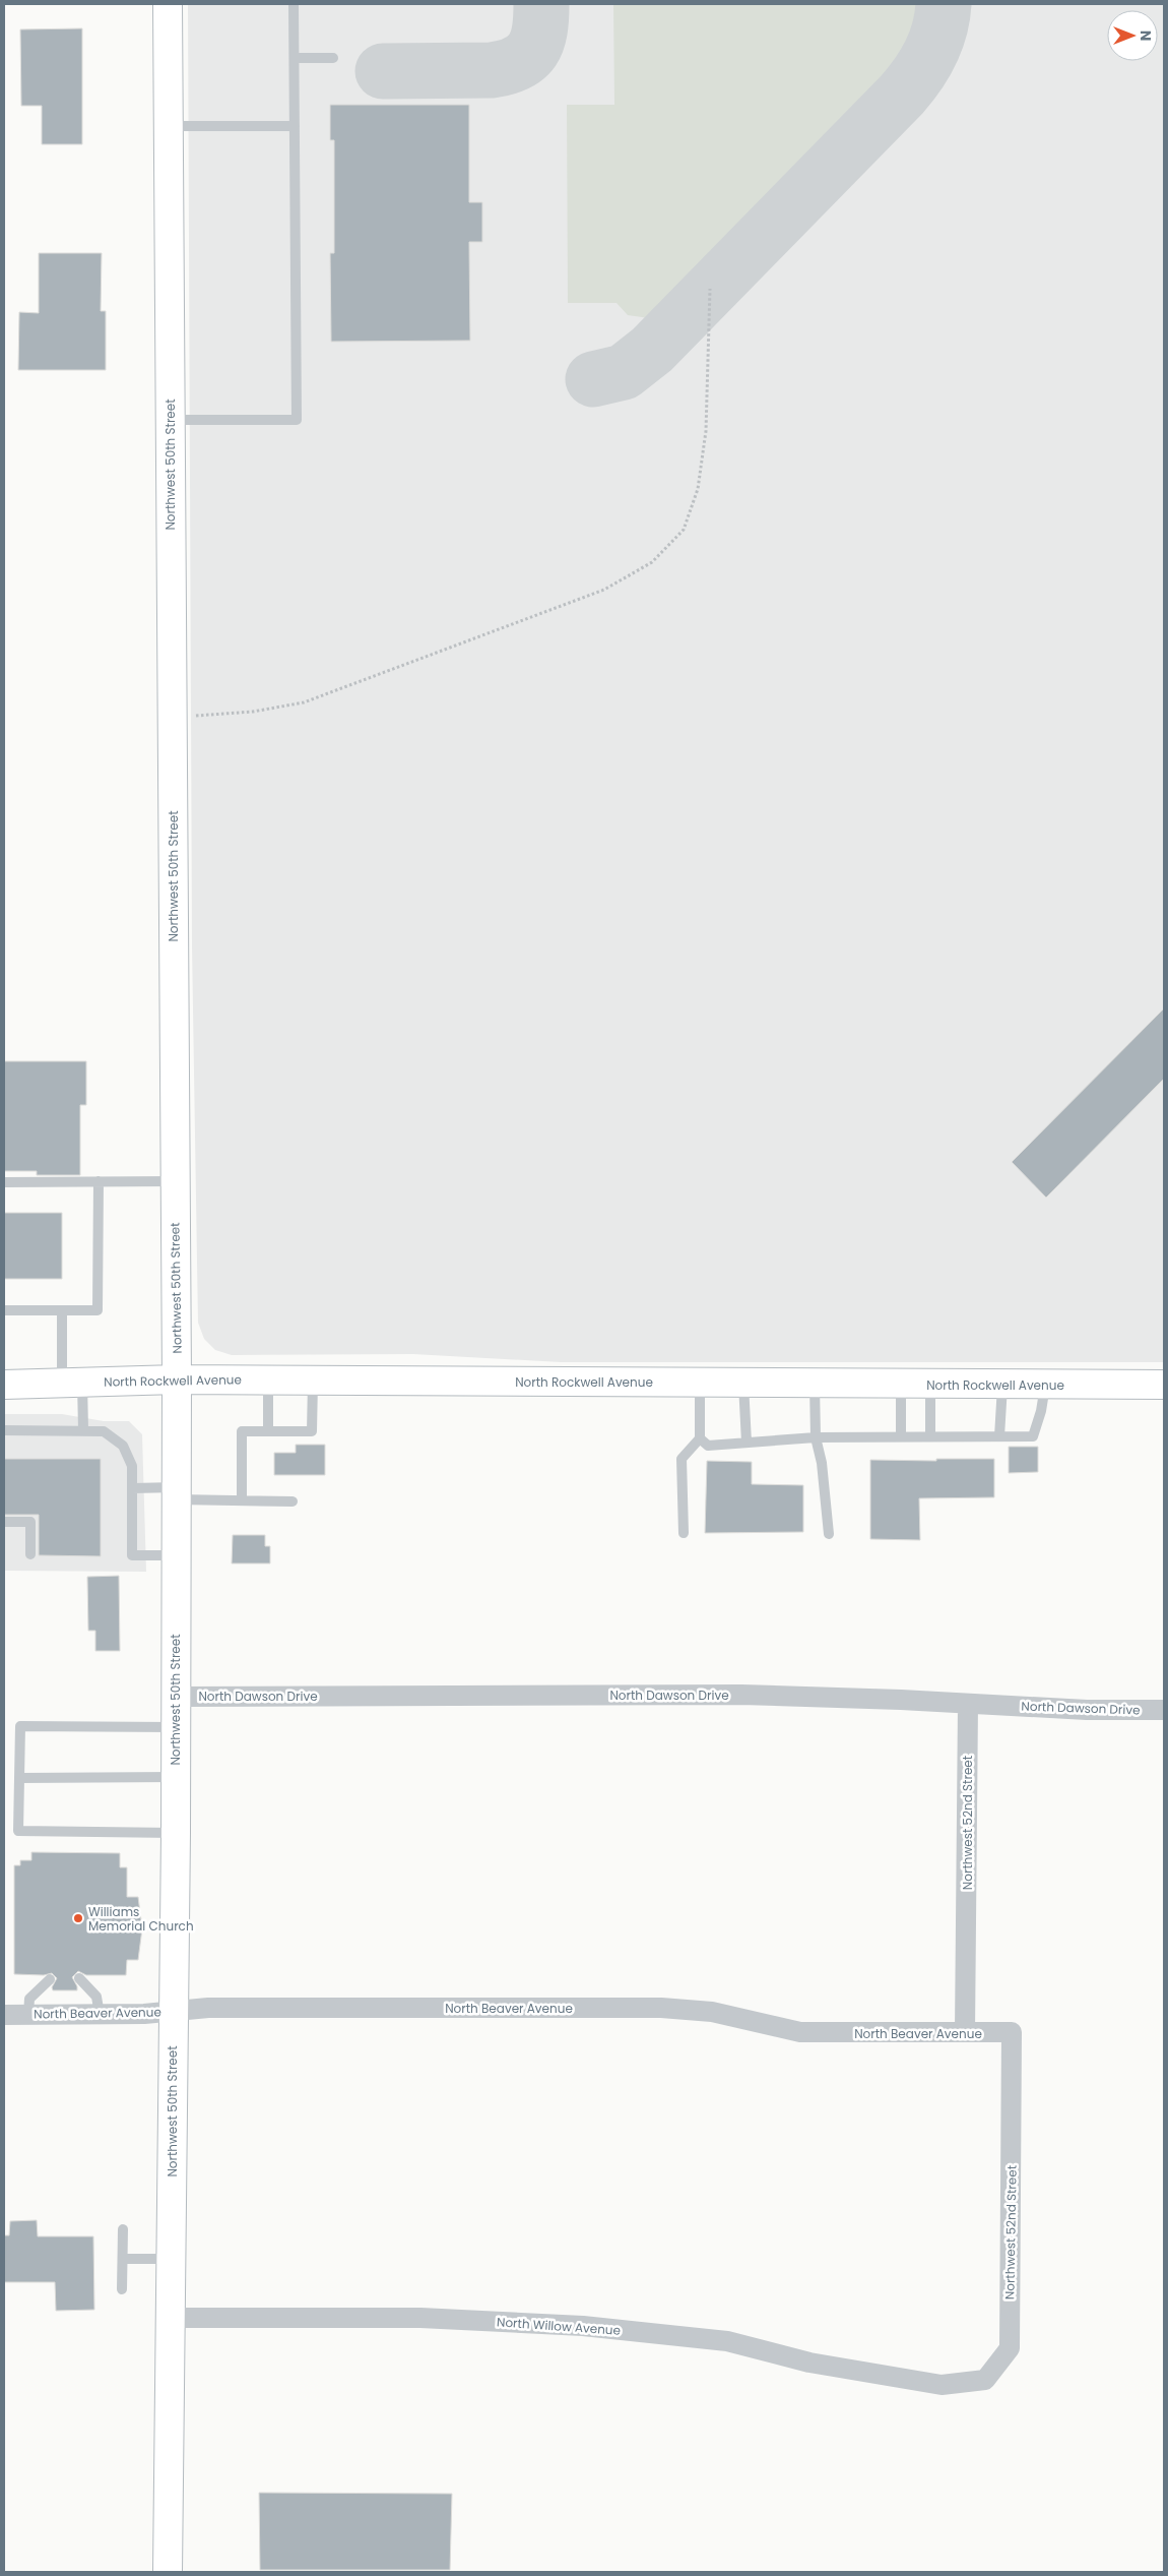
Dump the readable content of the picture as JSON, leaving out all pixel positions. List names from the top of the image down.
{
  "streets": {
    "street": [
      "Northwest 50th Street",
      "North Rockwell Avenue",
      "North Dawson Drive",
      "Northwest 52nd Street",
      "North Beaver Avenue",
      "North Willow Avenue"
    ]
  },
  "crossings": [
    ["Northwest 50th Street", "North Rockwell Avenue"],
    ["Northwest 50th Street", "North Dawson Drive"],
    ["Northwest 50th Street", "North Beaver Avenue"],
    ["Northwest 50th Street", "North Willow Avenue"],
    ["North Dawson Drive", "Northwest 52nd Street"],
    ["Northwest 52nd Street", "North Beaver Avenue"],
    ["Northwest 52nd Street", "North Willow Avenue"]
  ],
  "places": ["Williams Memorial Church"],
  "north": "right"
}
